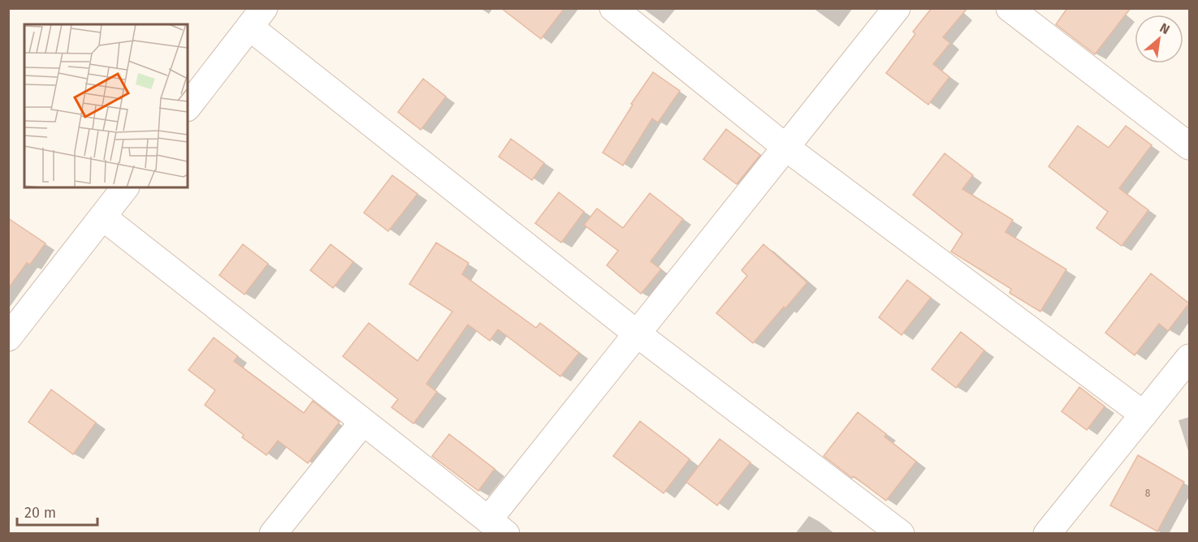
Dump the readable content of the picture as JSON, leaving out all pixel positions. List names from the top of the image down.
{
  "house_numbers": ["8"],
  "scale_bar": "20 m",
  "north": "top right"
}
